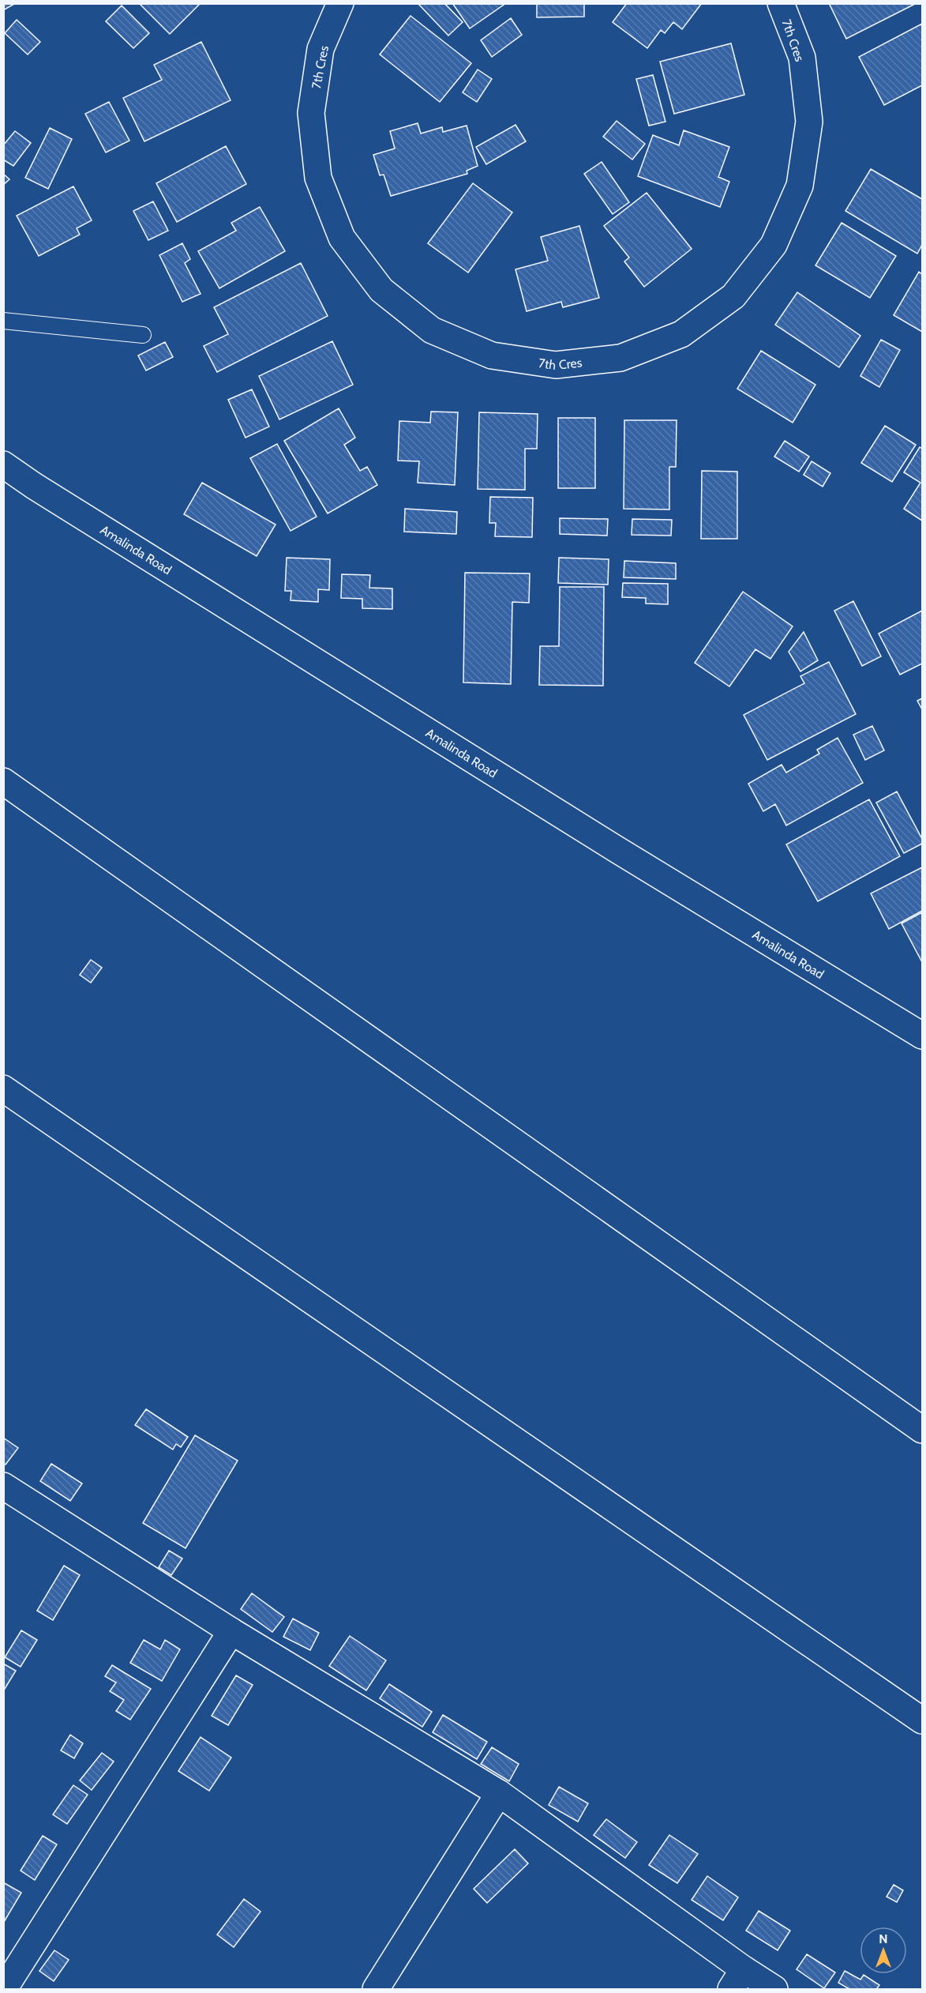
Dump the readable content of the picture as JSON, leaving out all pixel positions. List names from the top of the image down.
{
  "streets": {
    "street": ["7th Cres", "Amalinda Road"]
  },
  "north": "top"
}
